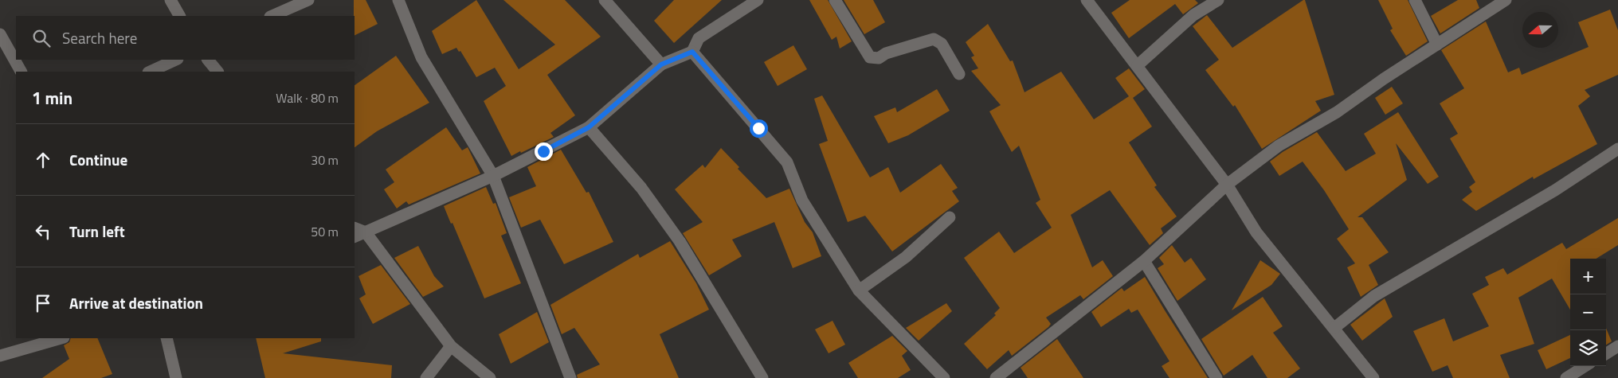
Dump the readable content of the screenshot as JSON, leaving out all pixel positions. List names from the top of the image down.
{
  "north": "left",
  "page": {
    "search": "Search here",
    "heading": ["1 min", "Walk · 80 m"],
    "list": [
      ["Continue", "30 m"],
      ["Turn left", "50 m"],
      "Arrive at destination"
    ],
    "map_buttons": ["+", "−"]
  }
}
